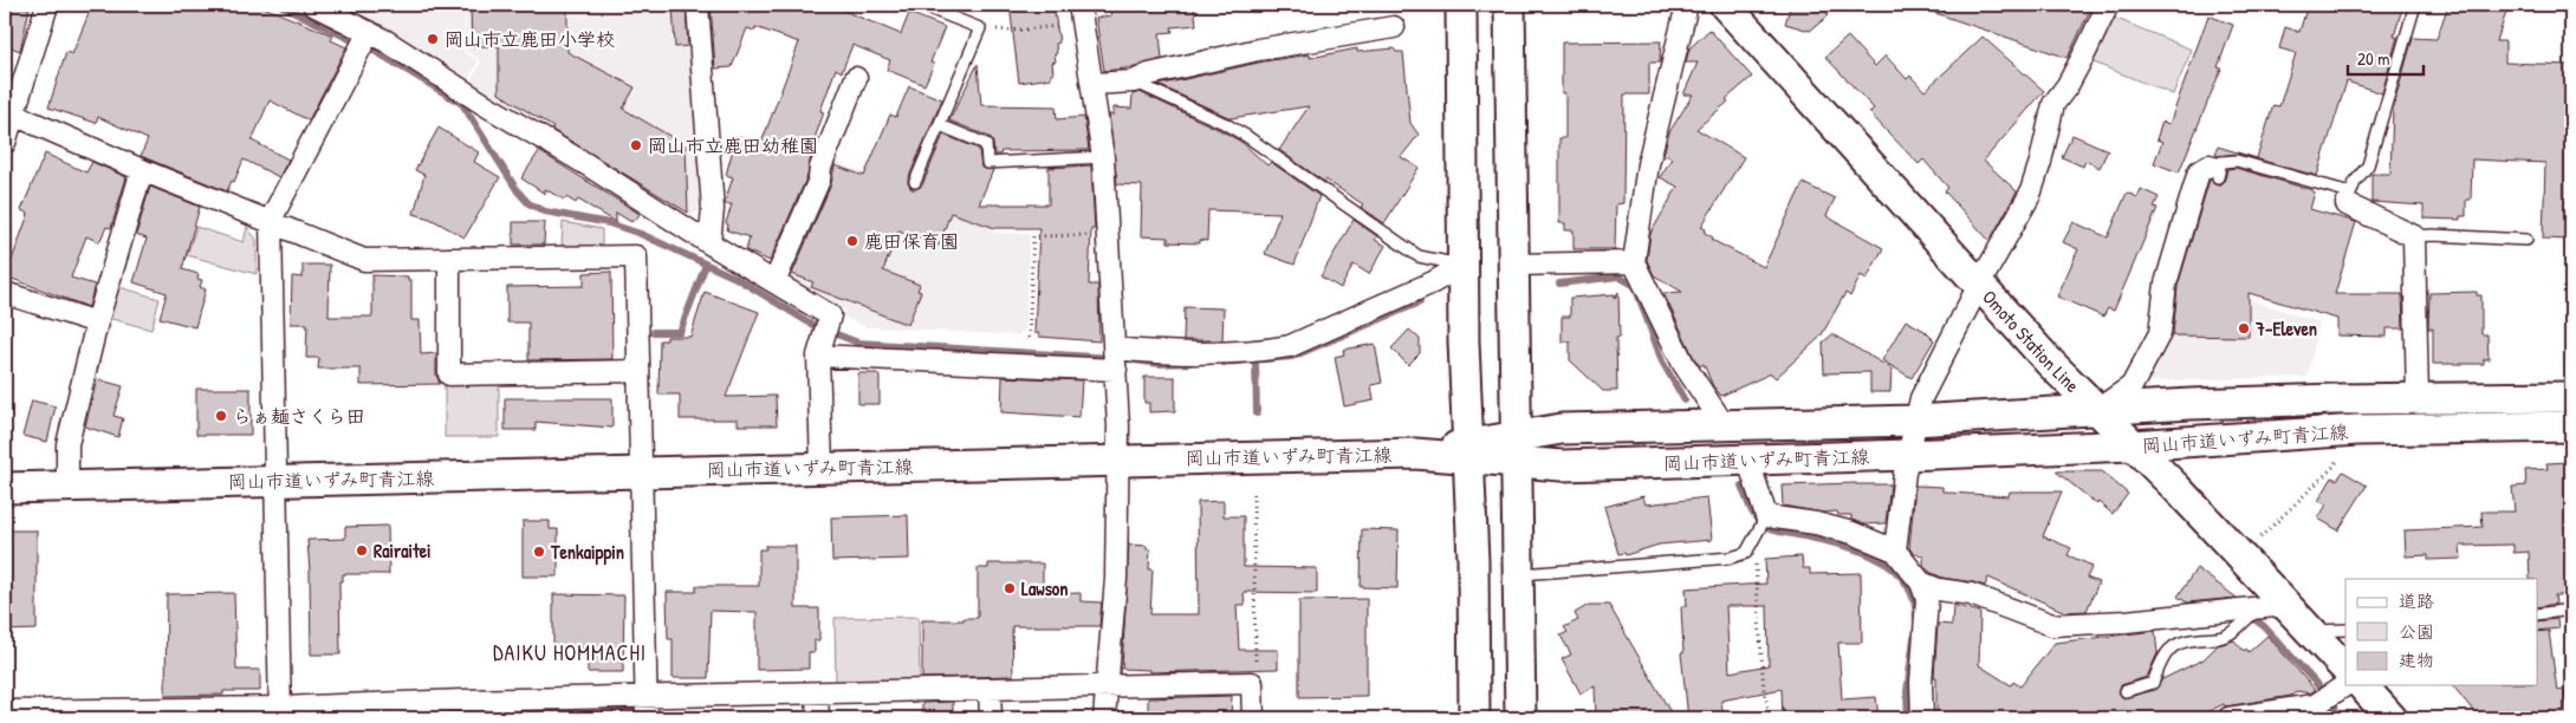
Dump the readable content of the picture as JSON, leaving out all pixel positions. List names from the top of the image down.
{
  "streets": {
    "street": ["Omoto Station Line", "岡山市道いずみ町青江線"]
  },
  "crossings": [
    ["Omoto Station Line", "岡山市道いずみ町青江線"]
  ],
  "districts": ["DAIKU HOMMACHI"],
  "places": [
    "岡山市立鹿田小学校",
    "岡山市立鹿田幼稚園",
    "鹿田保育園",
    "7-Eleven",
    "らぁ麺さくら田",
    "Rairaitei",
    "Tenkaippin",
    "Lawson"
  ],
  "legend": ["道路", "公園", "建物"],
  "scale_bar": "20 m"
}
